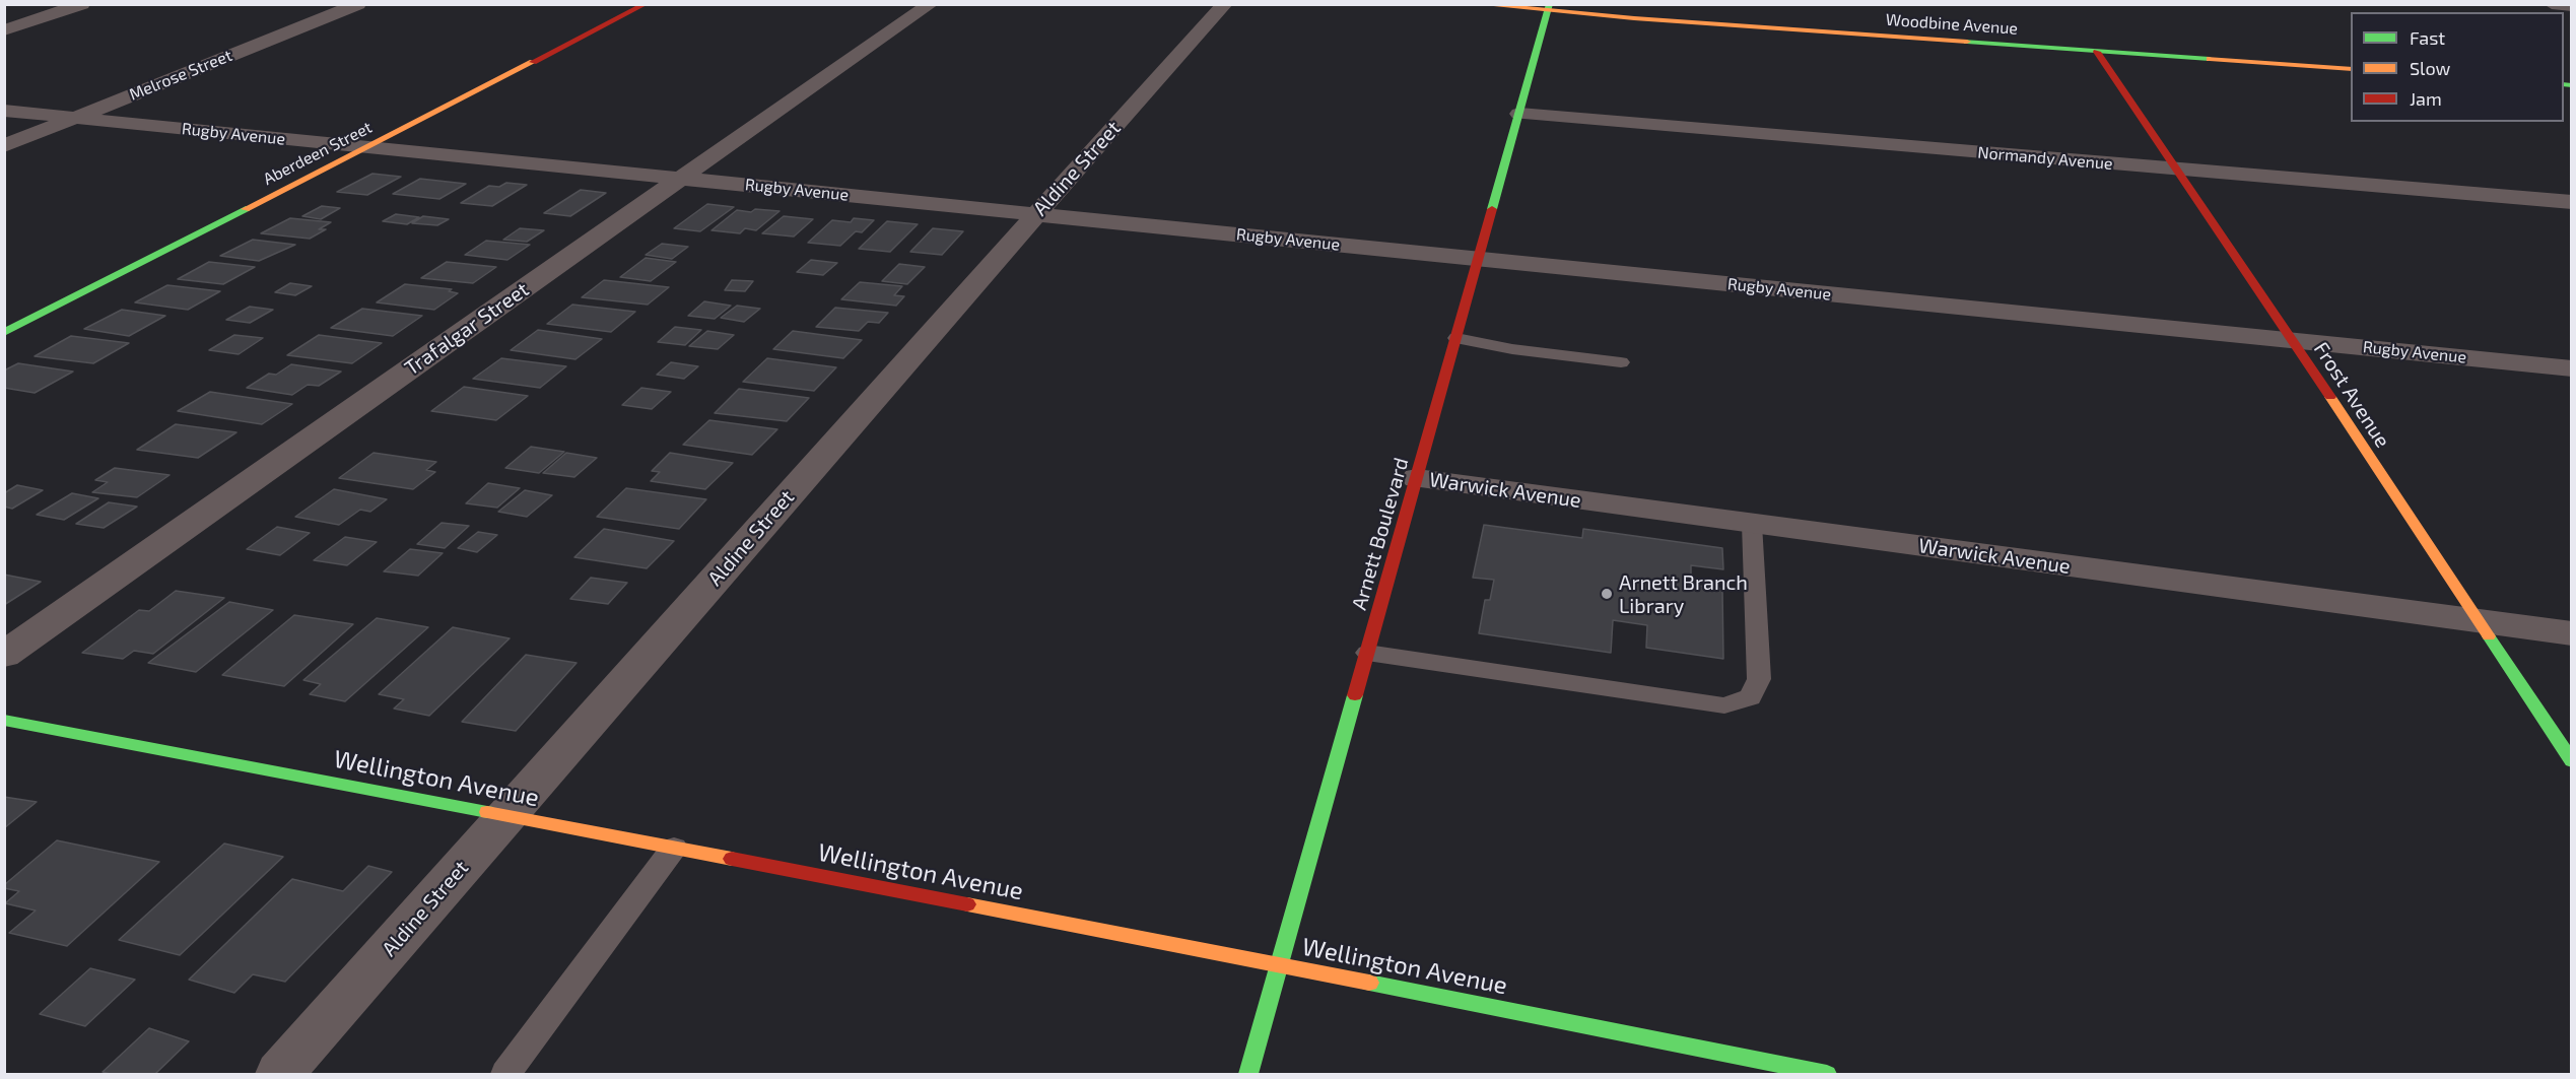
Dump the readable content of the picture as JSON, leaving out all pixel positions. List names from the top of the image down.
{
  "streets": {
    "street": [
      "Woodbine Avenue",
      "Melrose Street",
      "Rugby Avenue",
      "Aberdeen Street",
      "Normandy Avenue",
      "Aldine Street",
      "Trafalgar Street",
      "Frost Avenue",
      "Warwick Avenue",
      "Arnett Boulevard",
      "Wellington Avenue"
    ]
  },
  "crossings": [
    ["Woodbine Avenue", "Frost Avenue"],
    ["Woodbine Avenue", "Arnett Boulevard"],
    ["Melrose Street", "Rugby Avenue"],
    ["Rugby Avenue", "Aberdeen Street"],
    ["Rugby Avenue", "Aldine Street"],
    ["Rugby Avenue", "Trafalgar Street"],
    ["Rugby Avenue", "Frost Avenue"],
    ["Rugby Avenue", "Arnett Boulevard"],
    ["Normandy Avenue", "Frost Avenue"],
    ["Normandy Avenue", "Arnett Boulevard"],
    ["Aldine Street", "Wellington Avenue"],
    ["Frost Avenue", "Warwick Avenue"],
    ["Warwick Avenue", "Arnett Boulevard"],
    ["Arnett Boulevard", "Wellington Avenue"]
  ],
  "places": ["Arnett Branch Library"],
  "legend": ["Fast", "Slow", "Jam"]
}
